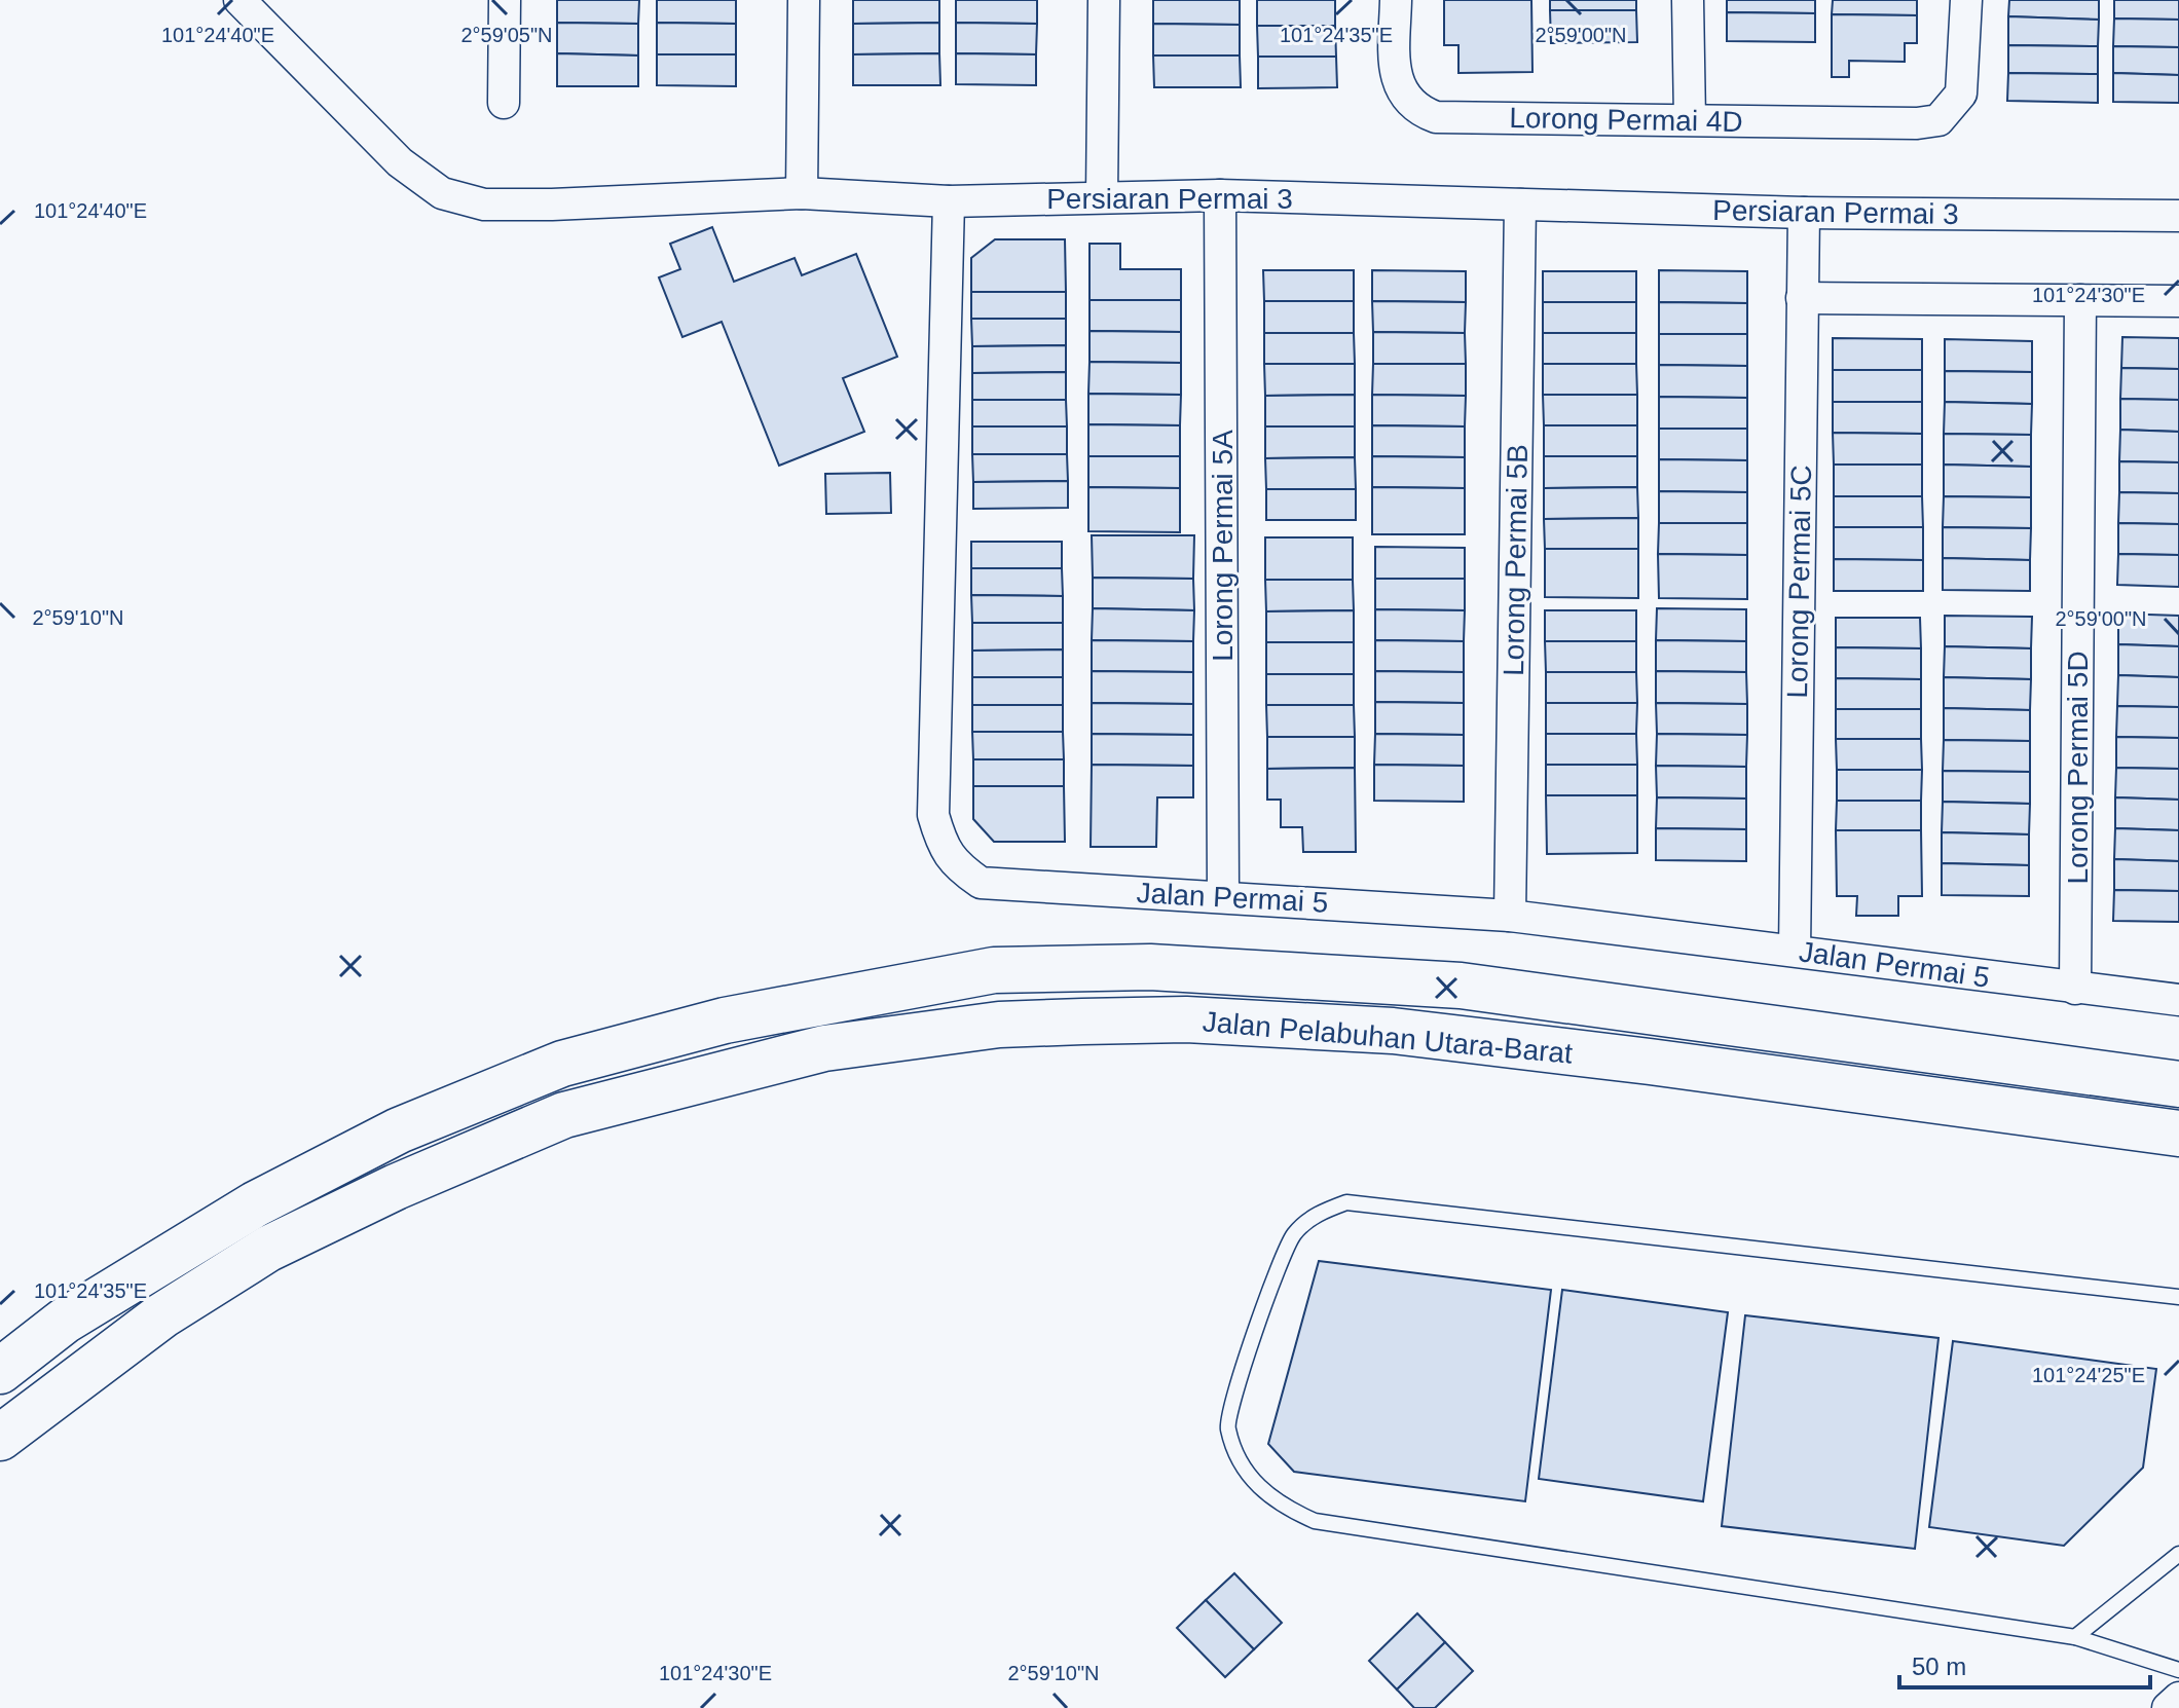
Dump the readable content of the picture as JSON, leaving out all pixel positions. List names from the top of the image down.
{
  "streets": {
    "main road": ["Jalan Pelabuhan Utara-Barat"],
    "street": [
      "Lorong Permai 4D",
      "Persiaran Permai 3",
      "Lorong Permai 5A",
      "Lorong Permai 5B",
      "Lorong Permai 5C",
      "Lorong Permai 5D",
      "Jalan Permai 5"
    ]
  },
  "crossings": [
    ["Persiaran Permai 3", "Lorong Permai 5A"],
    ["Persiaran Permai 3", "Lorong Permai 5B"],
    ["Persiaran Permai 3", "Lorong Permai 5C"],
    ["Persiaran Permai 3", "Jalan Permai 5"],
    ["Lorong Permai 5A", "Jalan Permai 5"],
    ["Lorong Permai 5B", "Jalan Permai 5"],
    ["Lorong Permai 5C", "Jalan Permai 5"],
    ["Lorong Permai 5D", "Jalan Permai 5"]
  ],
  "scale_bar": "50 m",
  "coordinates": [
    "101°24'40\"E",
    "101°24'35\"E",
    "2°59'05\"N",
    "2°59'00\"N",
    "101°24'30\"E",
    "2°59'10\"N",
    "101°24'25\"E"
  ]
}
